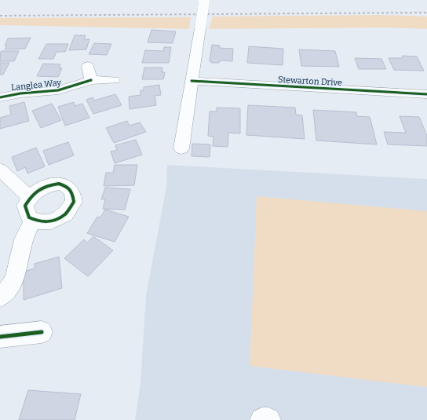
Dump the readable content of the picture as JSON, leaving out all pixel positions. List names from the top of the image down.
{
  "streets": {
    "street": ["Stewarton Drive", "Langlea Way"]
  }
}
